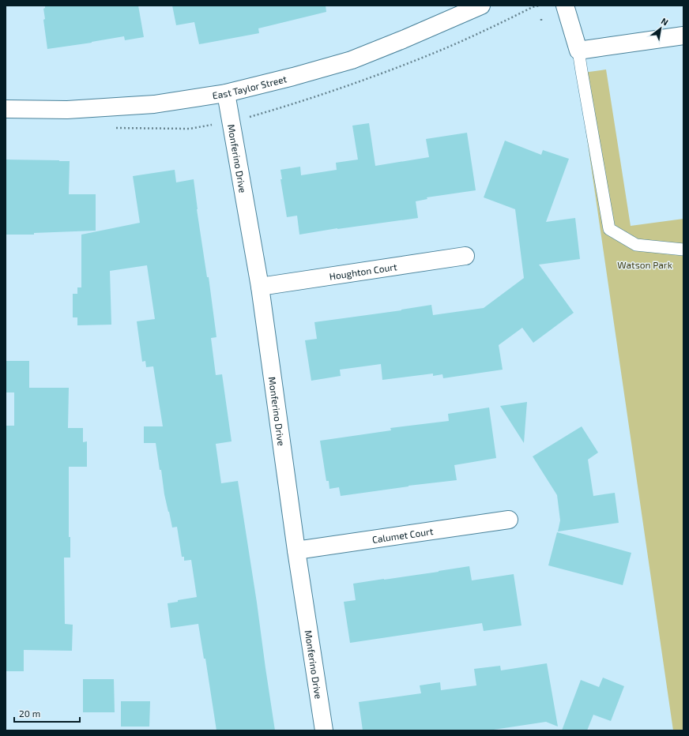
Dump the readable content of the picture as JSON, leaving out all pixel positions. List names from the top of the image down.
{
  "streets": {
    "street": [
      "East Taylor Street",
      "Monferino Drive",
      "Houghton Court",
      "Calumet Court"
    ]
  },
  "crossings": [
    ["East Taylor Street", "Monferino Drive"],
    ["Monferino Drive", "Houghton Court"],
    ["Monferino Drive", "Calumet Court"]
  ],
  "parks": ["Watson Park"],
  "scale_bar": "20 m",
  "north": "top right"
}
